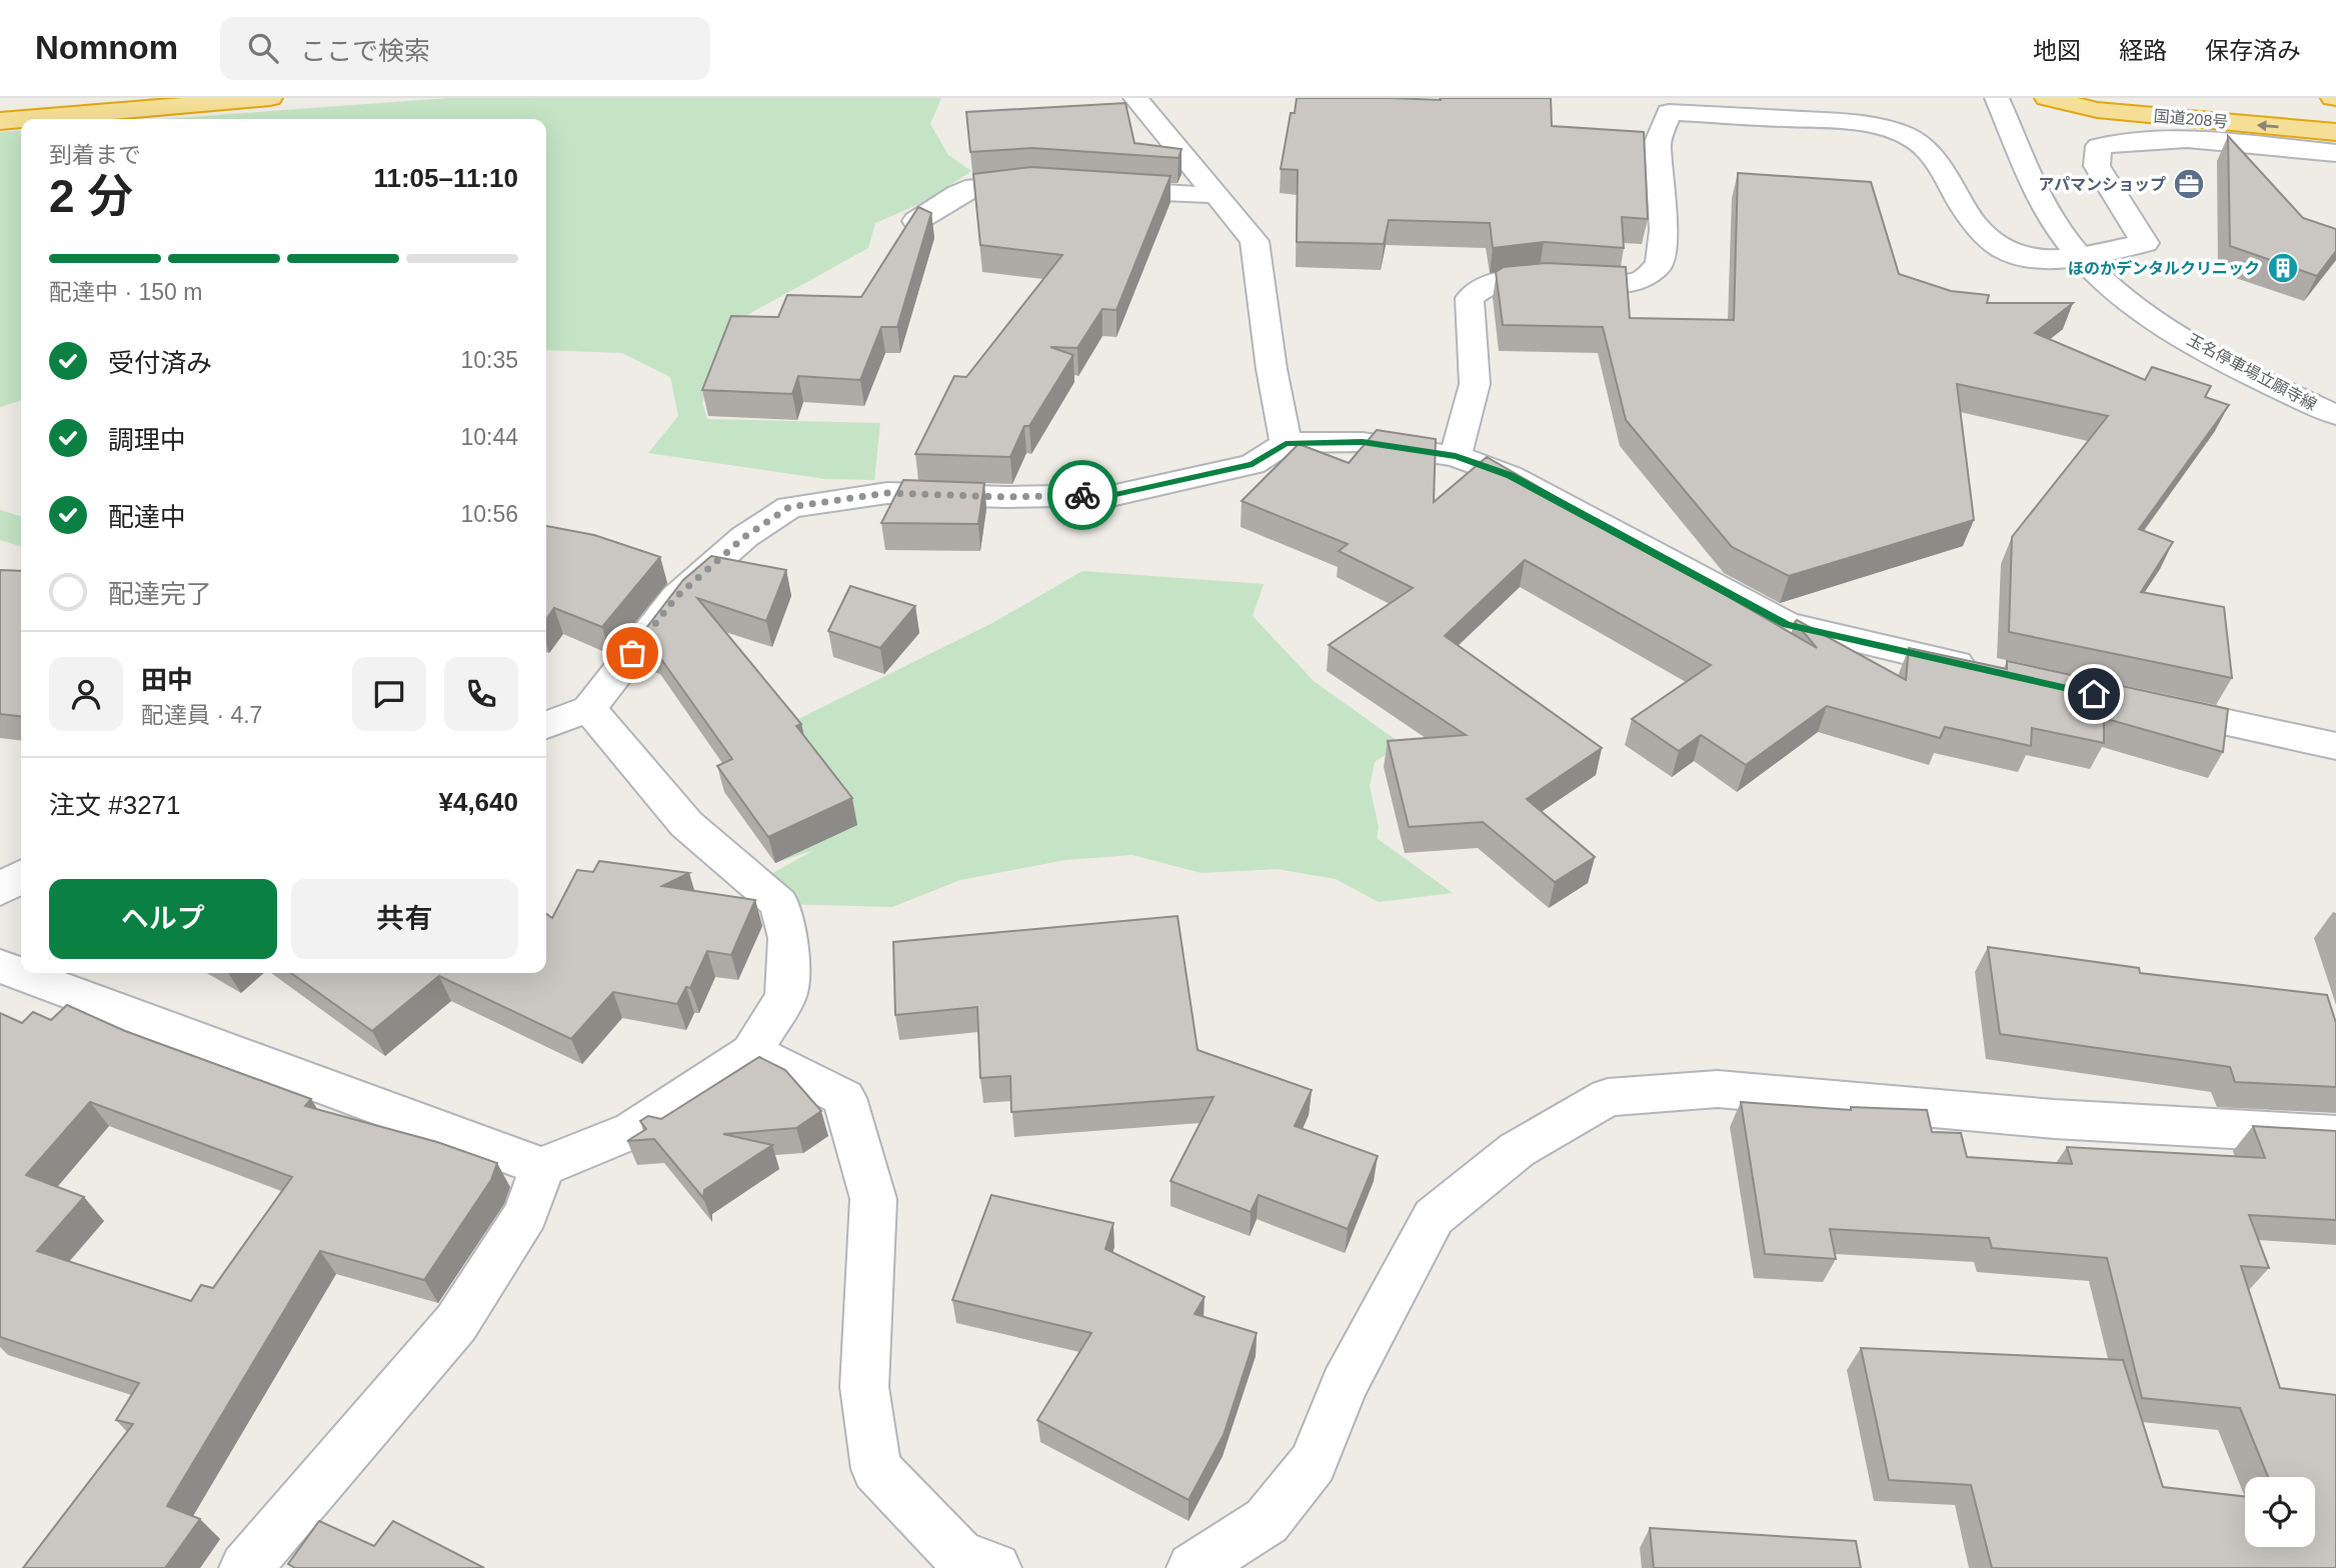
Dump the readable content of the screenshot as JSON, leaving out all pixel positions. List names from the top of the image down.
{
  "streets": {
    "highway": ["国道208号"],
    "street": ["玉名停車場立願寺線"]
  },
  "one_way": ["国道208号"],
  "places": {
    "office": ["アパマンショップ"],
    "building": ["ほのかデンタルクリニック"]
  },
  "page": {
    "header": "Nomnom",
    "search": "ここで検索",
    "nav": ["地図", "経路", "保存済み"],
    "heading": ["2 分", "到着まで", "11:05–11:10"],
    "panel": [
      "田中",
      "配達員 · 4.7",
      "注文 #3271",
      "¥4,640"
    ],
    "bar": "配達中 · 150 m",
    "list": [
      ["受付済み", "10:35"],
      ["調理中", "10:44"],
      ["配達中", "10:56"],
      "配達完了"
    ],
    "buttons": ["ヘルプ", "共有"]
  }
}
